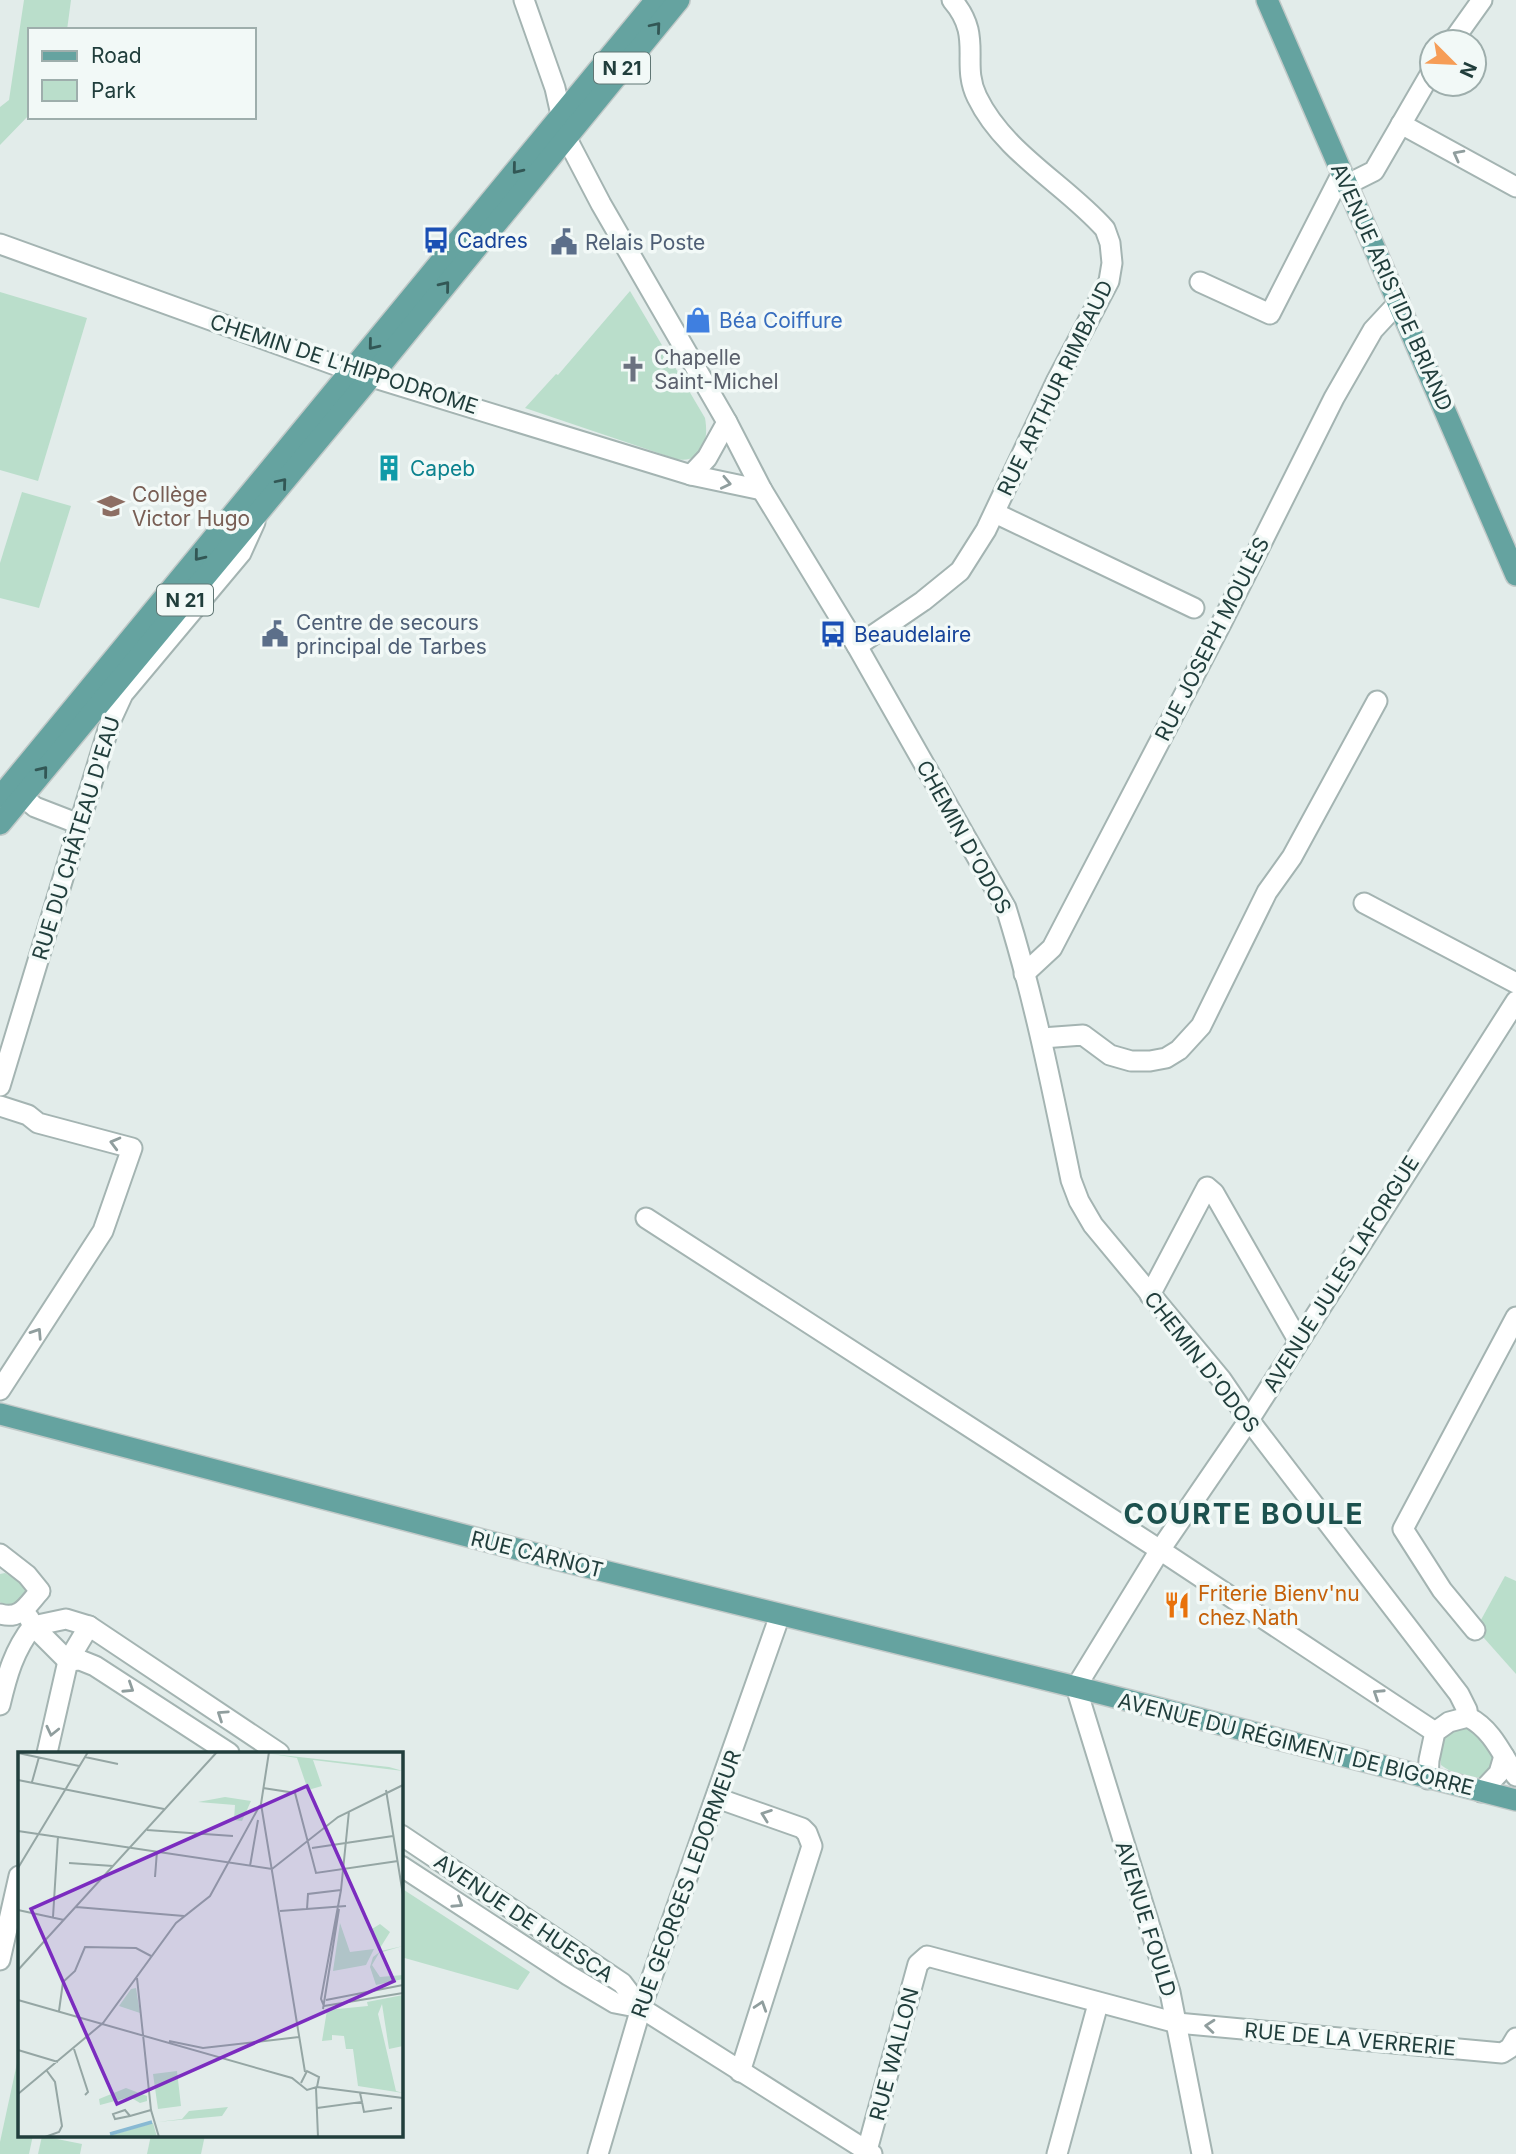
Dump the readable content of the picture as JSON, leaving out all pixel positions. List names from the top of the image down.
{
  "streets": {
    "main road": [
      "N 21",
      "AVENUE ARISTIDE BRIAND",
      "RUE CARNOT",
      "AVENUE DU RÉGIMENT DE BIGORRE"
    ],
    "street": [
      "CHEMIN DE L'HIPPODROME",
      "RUE ARTHUR RIMBAUD",
      "RUE JOSEPH MOULÈS",
      "CHEMIN D'ODOS",
      "RUE DU CHÂTEAU D'EAU",
      "AVENUE JULES LAFORGUE",
      "RUE GEORGES LEDORMEUR",
      "AVENUE DE HUESCA",
      "AVENUE FOULD",
      "RUE DE LA VERRERIE",
      "RUE WALLON"
    ]
  },
  "crossings": [
    ["N 21", "CHEMIN DE L'HIPPODROME"],
    ["N 21", "CHEMIN D'ODOS"],
    ["N 21", "RUE DU CHÂTEAU D'EAU"],
    ["AVENUE ARISTIDE BRIAND", "RUE JOSEPH MOULÈS"],
    ["CHEMIN DE L'HIPPODROME", "CHEMIN D'ODOS"],
    ["RUE ARTHUR RIMBAUD", "CHEMIN D'ODOS"],
    ["RUE JOSEPH MOULÈS", "CHEMIN D'ODOS"],
    ["CHEMIN D'ODOS", "AVENUE JULES LAFORGUE"],
    ["CHEMIN D'ODOS", "AVENUE DU RÉGIMENT DE BIGORRE"],
    ["AVENUE JULES LAFORGUE", "RUE CARNOT"],
    ["AVENUE JULES LAFORGUE", "AVENUE DU RÉGIMENT DE BIGORRE"],
    ["AVENUE JULES LAFORGUE", "AVENUE FOULD"],
    ["RUE CARNOT", "AVENUE DU RÉGIMENT DE BIGORRE"],
    ["RUE CARNOT", "RUE GEORGES LEDORMEUR"],
    ["RUE CARNOT", "AVENUE FOULD"],
    ["AVENUE DU RÉGIMENT DE BIGORRE", "AVENUE FOULD"],
    ["RUE GEORGES LEDORMEUR", "AVENUE DE HUESCA"],
    ["AVENUE DE HUESCA", "RUE WALLON"],
    ["AVENUE FOULD", "RUE DE LA VERRERIE"]
  ],
  "one_way": ["RUE DE LA VERRERIE"],
  "districts": ["COURTE BOULE"],
  "places": {
    "bus stop": ["Cadres", "Beaudelaire"],
    "public building": ["Relais Poste", "Centre de secours principal de Tarbes"],
    "shop": ["Béa Coiffure"],
    "church": ["Chapelle Saint-Michel"],
    "building": ["Capeb"],
    "school or university": ["Collège Victor Hugo"],
    "restaurant": ["Friterie Bienv'nu chez Nath"]
  },
  "legend": ["Road", "Park"],
  "north": "bottom right"
}
